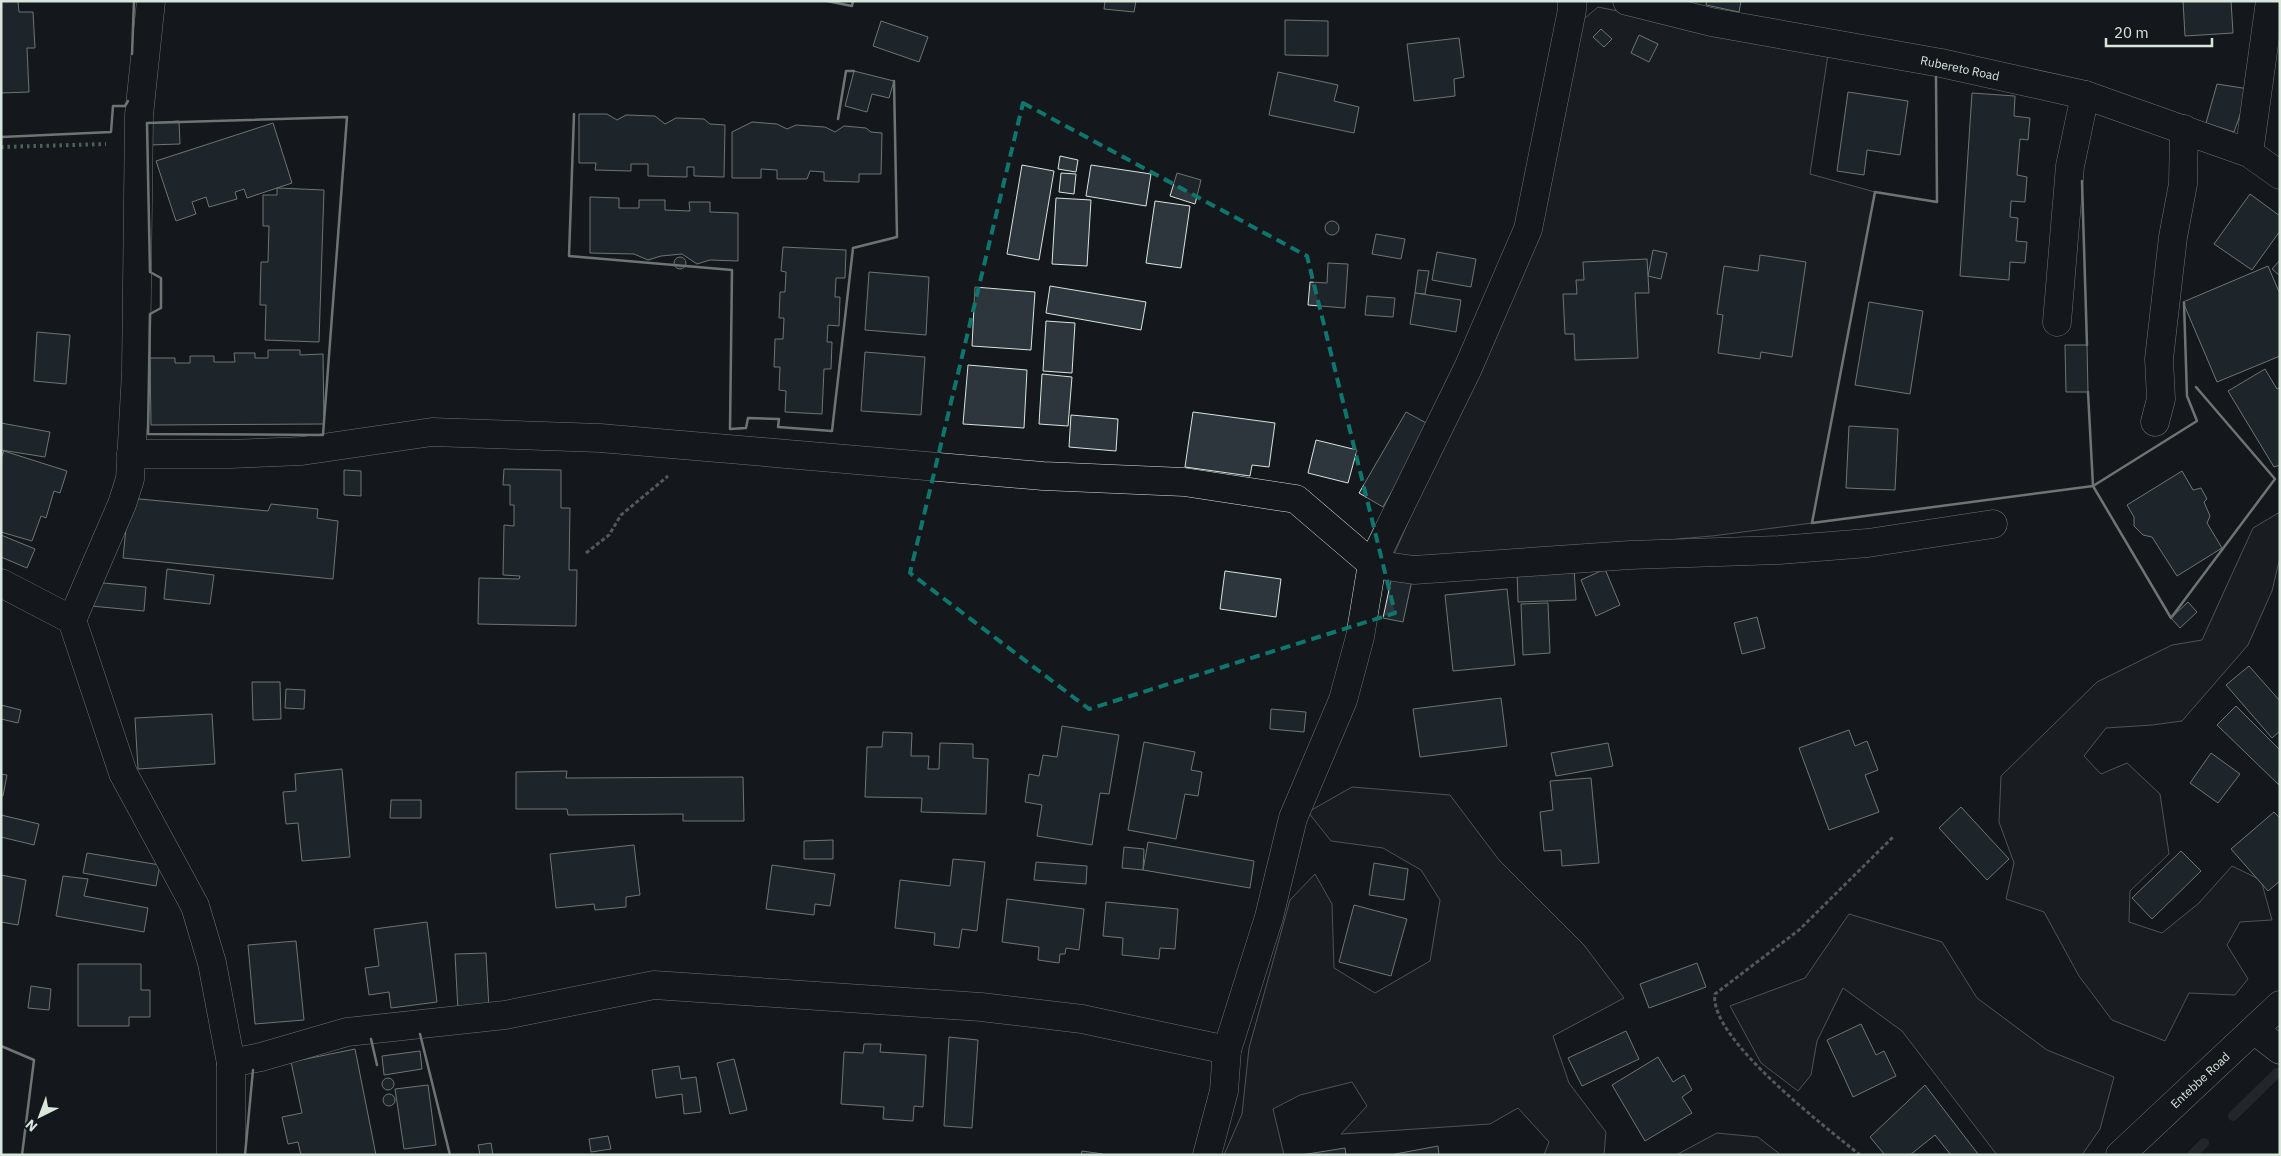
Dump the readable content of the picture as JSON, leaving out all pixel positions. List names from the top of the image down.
{
  "streets": {
    "street": ["Rubereto Road", "Entebbe Road"]
  },
  "scale_bar": "20 m",
  "north": "bottom left"
}
